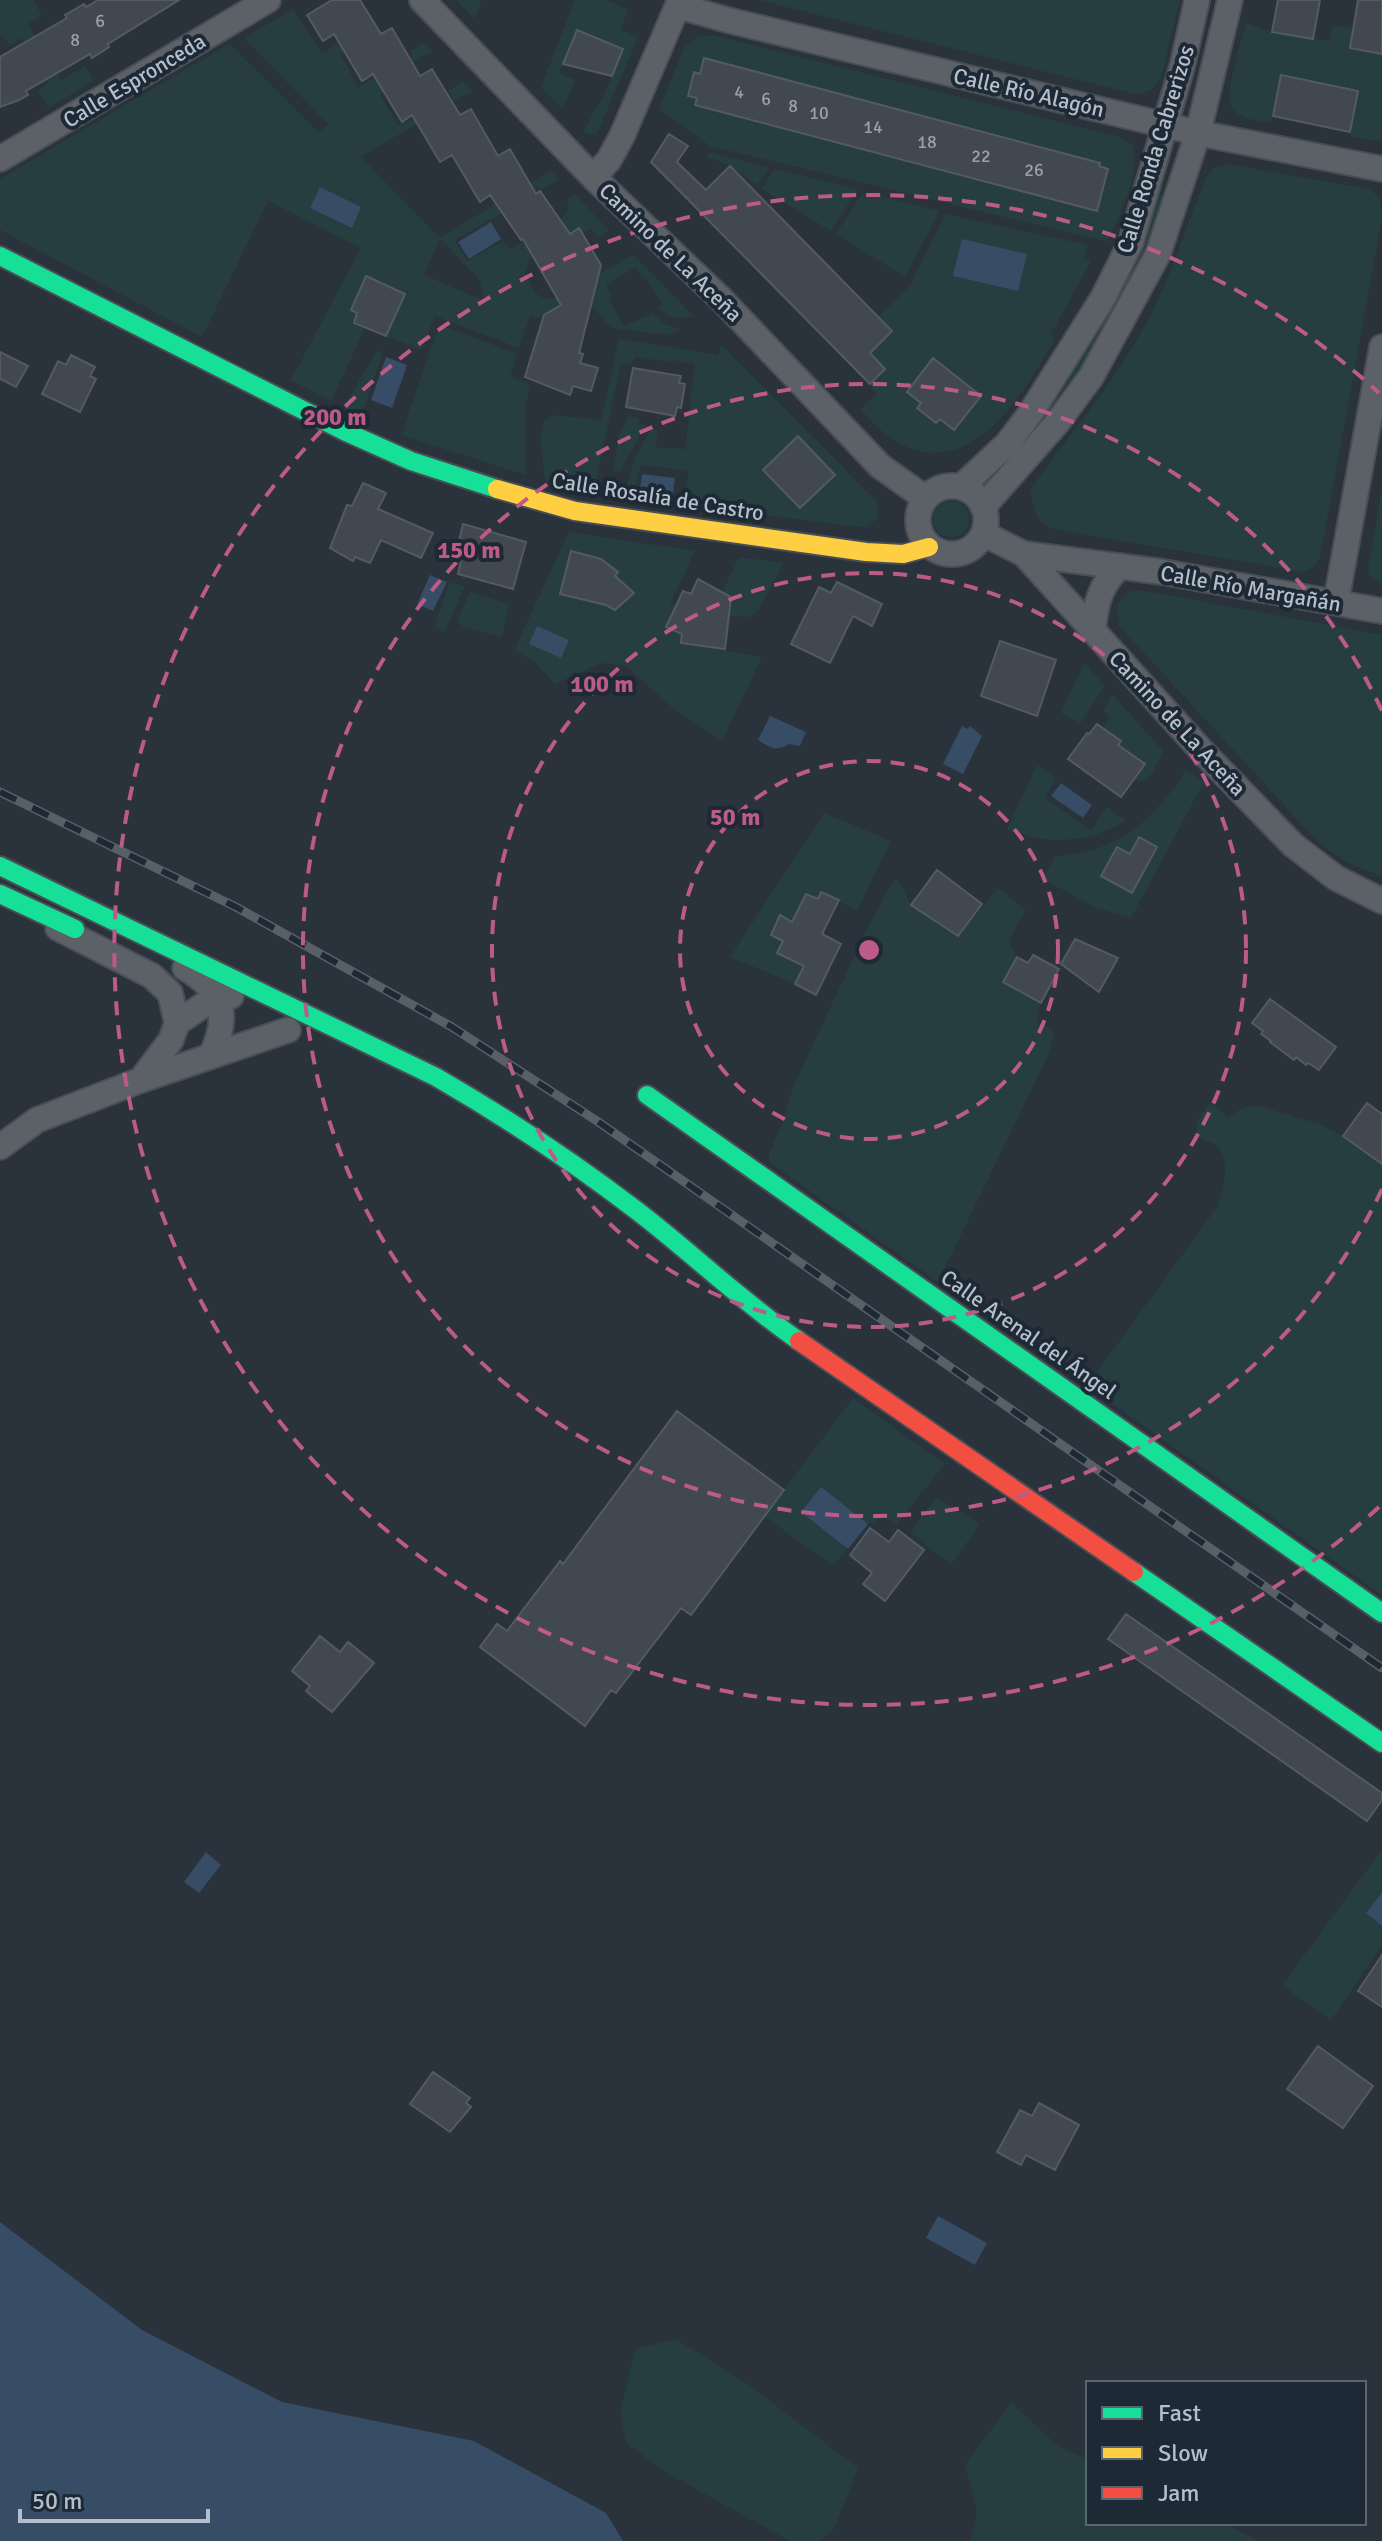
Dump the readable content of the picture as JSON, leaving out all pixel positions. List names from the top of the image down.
{
  "streets": {
    "street": [
      "Calle Espronceda",
      "Calle Río Alagón",
      "Calle Ronda Cabrerizos",
      "Camino de La Aceña",
      "Calle Rosalía de Castro",
      "Calle Río Margañán",
      "Calle Arenal del Ángel"
    ]
  },
  "crossings": [
    ["Calle Río Alagón", "Calle Ronda Cabrerizos"],
    ["Calle Ronda Cabrerizos", "Camino de La Aceña"],
    ["Calle Ronda Cabrerizos", "Calle Rosalía de Castro"],
    ["Camino de La Aceña", "Calle Rosalía de Castro"],
    ["Camino de La Aceña", "Calle Río Margañán"]
  ],
  "house_numbers": [
    "6",
    "8",
    "4",
    "6",
    "8",
    "10",
    "14",
    "18",
    "22",
    "26"
  ],
  "legend": ["Fast", "Slow", "Jam"],
  "scale_bar": "50 m",
  "rings": [
    "200 m",
    "150 m",
    "100 m",
    "50 m"
  ]
}
